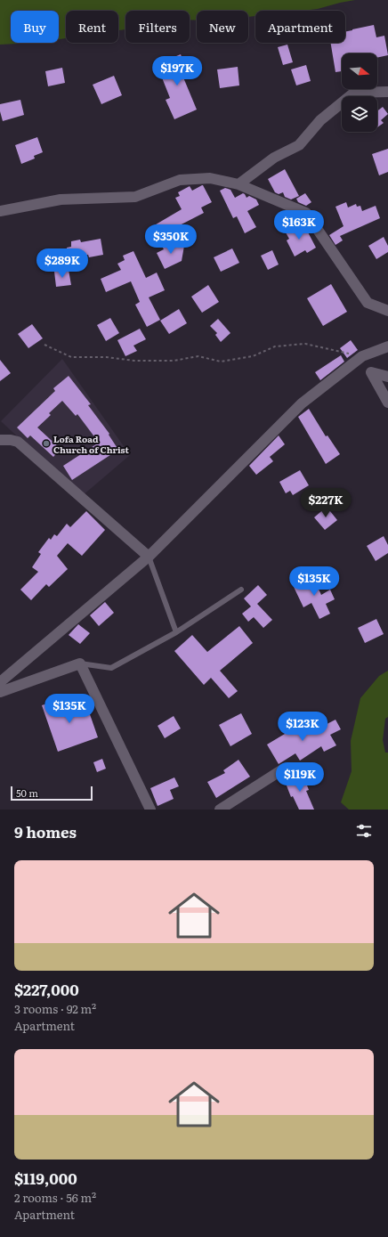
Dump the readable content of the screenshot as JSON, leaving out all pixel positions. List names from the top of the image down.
{
  "places": ["Lofa Road Church of Christ"],
  "scale_bar": "50 m",
  "north": "right",
  "page": {
    "chip": [
      "Buy",
      "Rent",
      "Filters",
      "New",
      "Apartment"
    ],
    "price": [
      "$197K",
      "$163K",
      "$350K",
      "$289K",
      "$227K",
      "$135K",
      "$135K",
      "$123K",
      "$119K"
    ],
    "scale": "50 m",
    "heading": "9 homes",
    "list": [
      {
        "name": "$227,000",
        "note": "3 rooms · 92 m² · Apartment"
      },
      {
        "name": "$119,000",
        "note": "2 rooms · 56 m² · Apartment"
      }
    ]
  }
}
